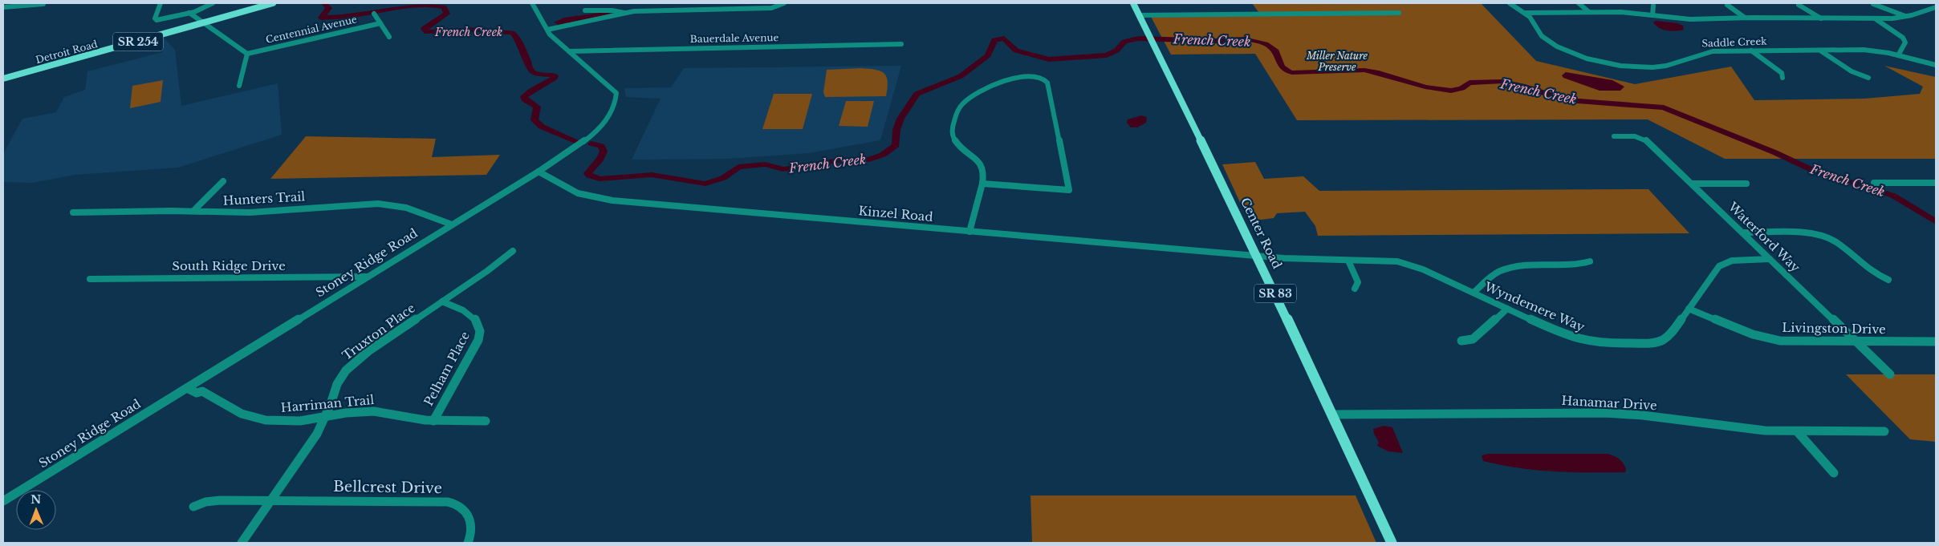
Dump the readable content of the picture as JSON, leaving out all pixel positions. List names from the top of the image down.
{
  "streets": {
    "main road": [
      "SR 254",
      "Detroit Road",
      "Center Road",
      "SR 83"
    ],
    "street": [
      "Centennial Avenue",
      "Bauerdale Avenue",
      "Saddle Creek",
      "Hunters Trail",
      "Kinzel Road",
      "Waterford Way",
      "Stoney Ridge Road",
      "South Ridge Drive",
      "Wyndemere Way",
      "Livingston Drive",
      "Truxton Place",
      "Pelham Place",
      "Hanamar Drive",
      "Harriman Trail",
      "Bellcrest Drive"
    ]
  },
  "crossings": [
    ["Bauerdale Avenue", "Stoney Ridge Road"],
    ["Hunters Trail", "Stoney Ridge Road"],
    ["Kinzel Road", "Center Road"],
    ["Kinzel Road", "Stoney Ridge Road"],
    ["Kinzel Road", "Wyndemere Way"],
    ["Center Road", "Wyndemere Way"],
    ["Center Road", "Hanamar Drive"],
    ["Waterford Way", "Wyndemere Way"],
    ["Waterford Way", "Livingston Drive"],
    ["Stoney Ridge Road", "South Ridge Drive"],
    ["Stoney Ridge Road", "Harriman Trail"],
    ["Wyndemere Way", "Livingston Drive"],
    ["Truxton Place", "Pelham Place"],
    ["Truxton Place", "Harriman Trail"],
    ["Truxton Place", "Bellcrest Drive"],
    ["Pelham Place", "Harriman Trail"]
  ],
  "water": ["French Creek"],
  "parks": ["Miller Nature Preserve"],
  "north": "top"
}
